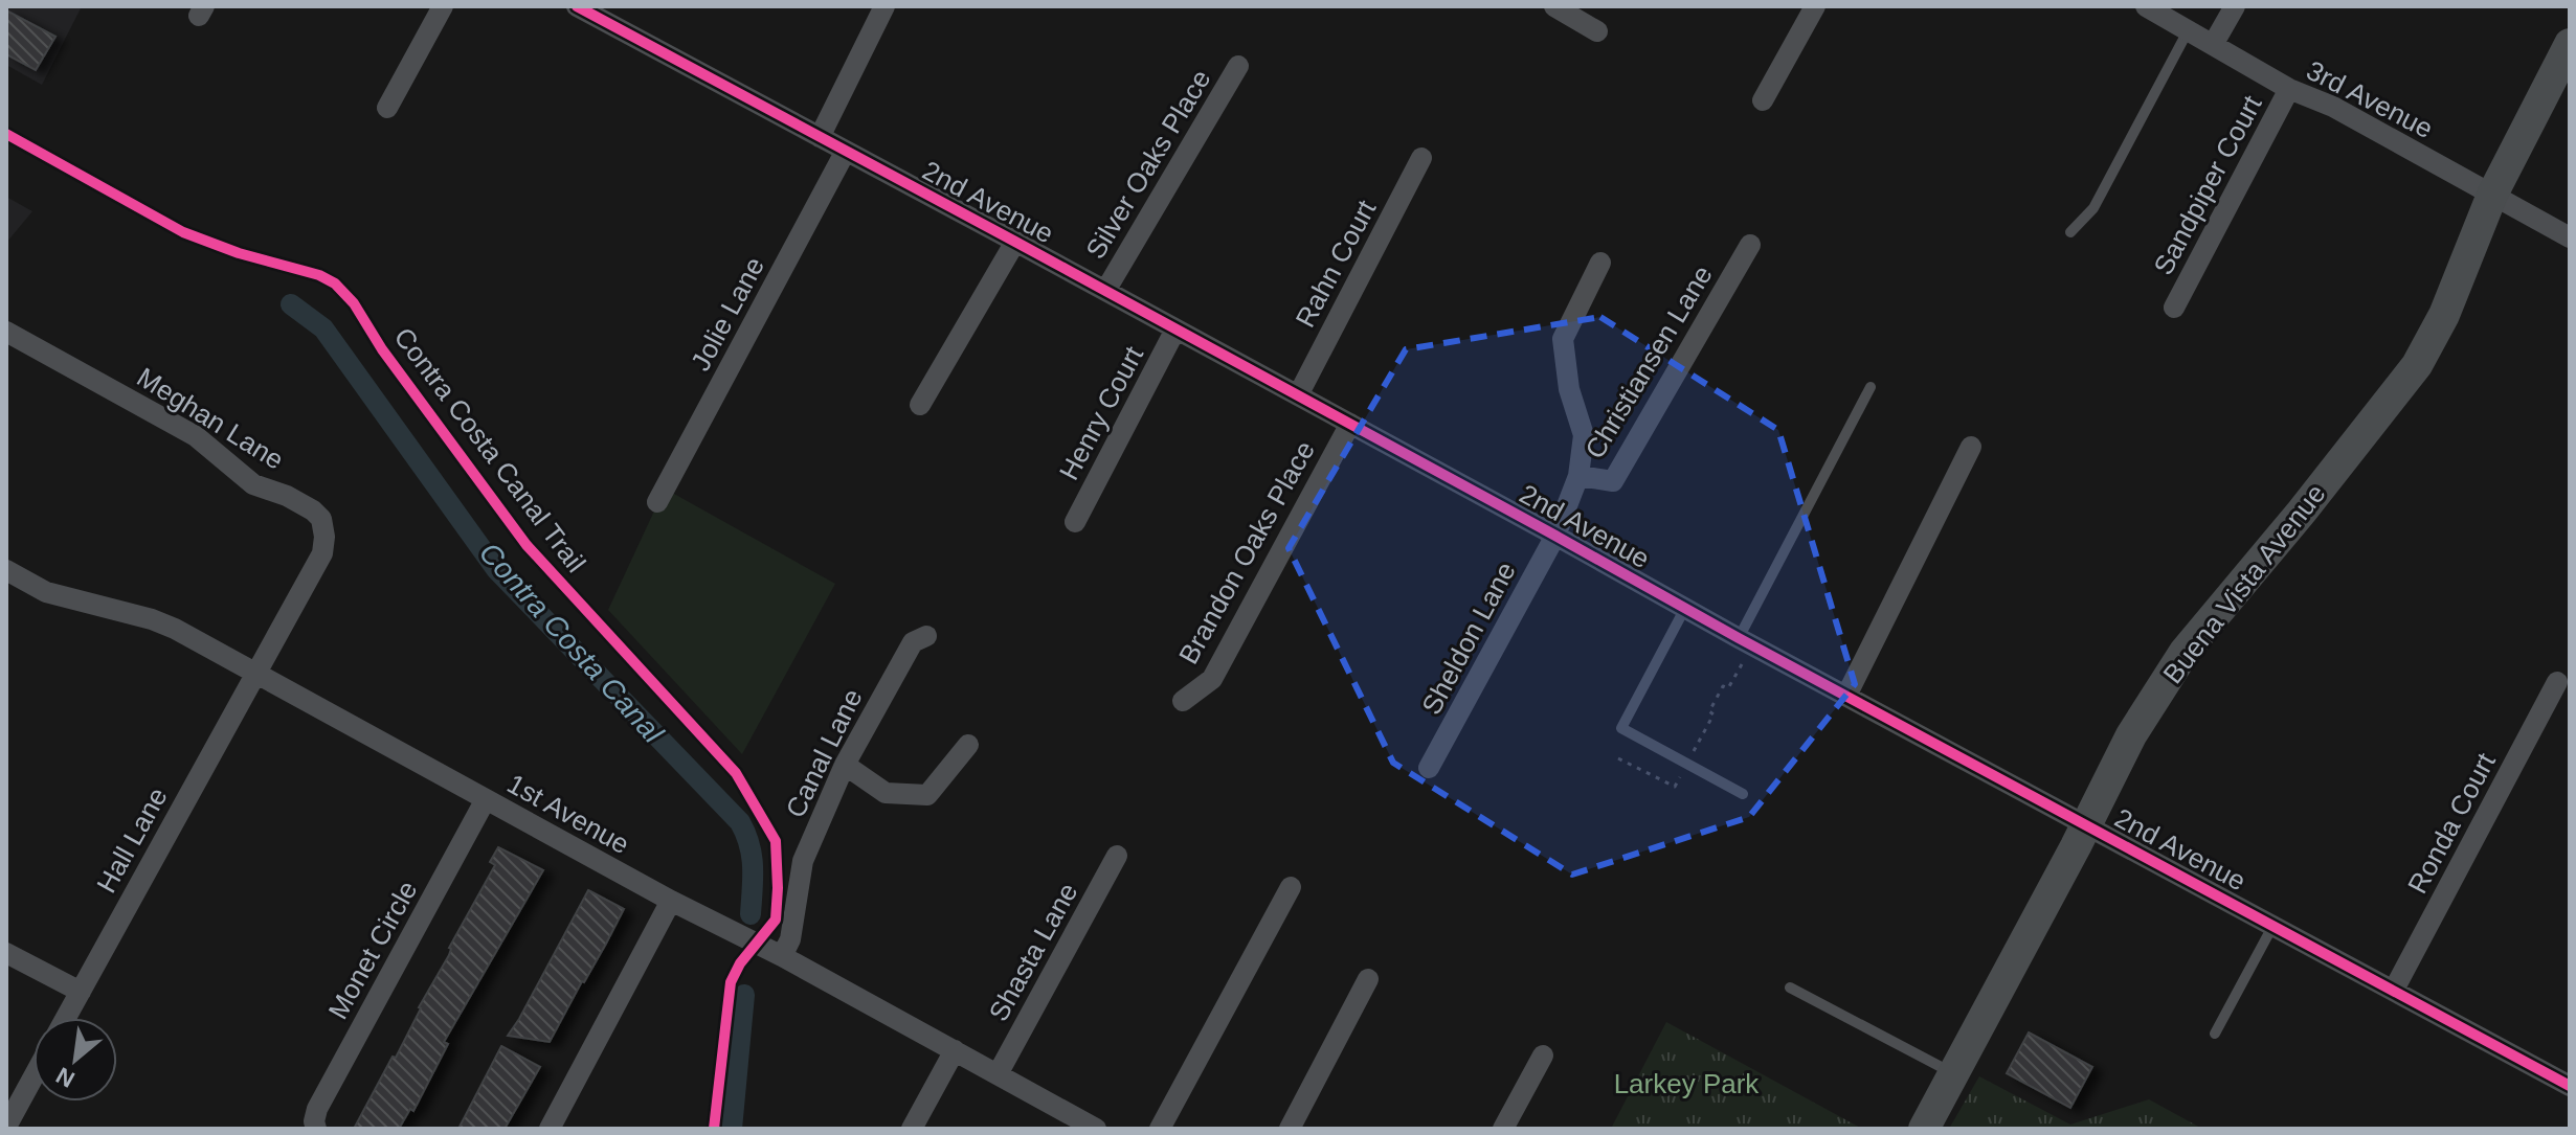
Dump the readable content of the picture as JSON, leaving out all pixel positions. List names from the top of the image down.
{
  "streets": {
    "street": [
      "3rd Avenue",
      "Silver Oaks Place",
      "Sandpiper Court",
      "2nd Avenue",
      "Rahn Court",
      "Jolie Lane",
      "Christiansen Lane",
      "Henry Court",
      "Meghan Lane",
      "Brandon Oaks Place",
      "Buena Vista Avenue",
      "Sheldon Lane",
      "Canal Lane",
      "1st Avenue",
      "Ronda Court",
      "Hall Lane",
      "Monet Circle",
      "Shasta Lane"
    ],
    "cycle path": ["Contra Costa Canal Trail"]
  },
  "crossings": [
    ["3rd Avenue", "Sandpiper Court"],
    ["3rd Avenue", "Buena Vista Avenue"],
    ["Silver Oaks Place", "2nd Avenue"],
    ["2nd Avenue", "Rahn Court"],
    ["2nd Avenue", "Jolie Lane"],
    ["2nd Avenue", "Henry Court"],
    ["2nd Avenue", "Brandon Oaks Place"],
    ["2nd Avenue", "Buena Vista Avenue"],
    ["2nd Avenue", "Sheldon Lane"],
    ["2nd Avenue", "Ronda Court"],
    ["Christiansen Lane", "Sheldon Lane"],
    ["Meghan Lane", "1st Avenue"],
    ["Meghan Lane", "Hall Lane"],
    ["Canal Lane", "1st Avenue"],
    ["1st Avenue", "Hall Lane"],
    ["1st Avenue", "Monet Circle"],
    ["1st Avenue", "Shasta Lane"]
  ],
  "water": ["Contra Costa Canal"],
  "parks": ["Larkey Park"],
  "north": "bottom left"
}
